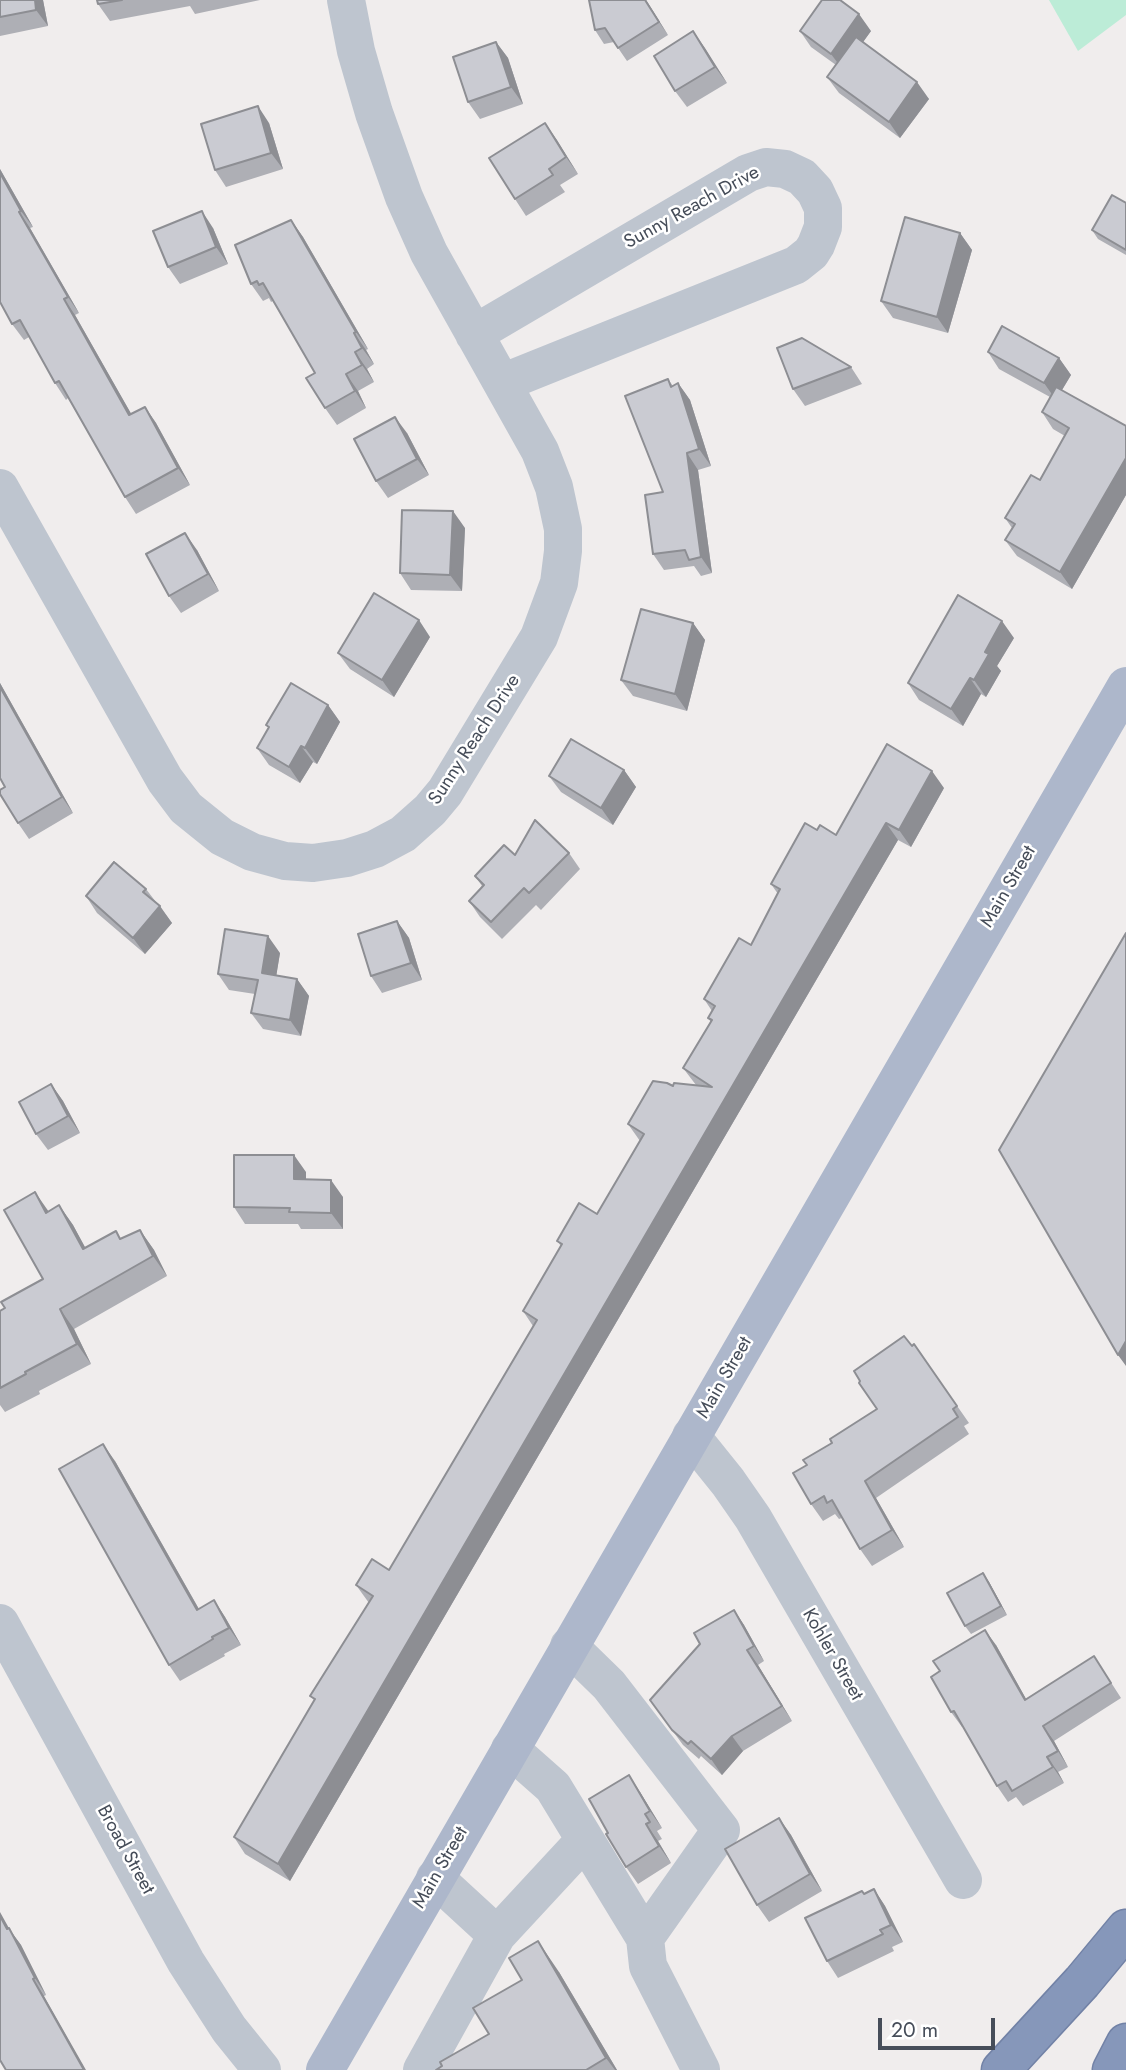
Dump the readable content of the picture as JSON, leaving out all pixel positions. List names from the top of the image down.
{
  "streets": {
    "main road": ["Main Street"],
    "street": ["Sunny Reach Drive", "Kohler Street", "Broad Street"]
  },
  "crossings": [
    ["Main Street", "Kohler Street"]
  ],
  "scale_bar": "20 m"
}
